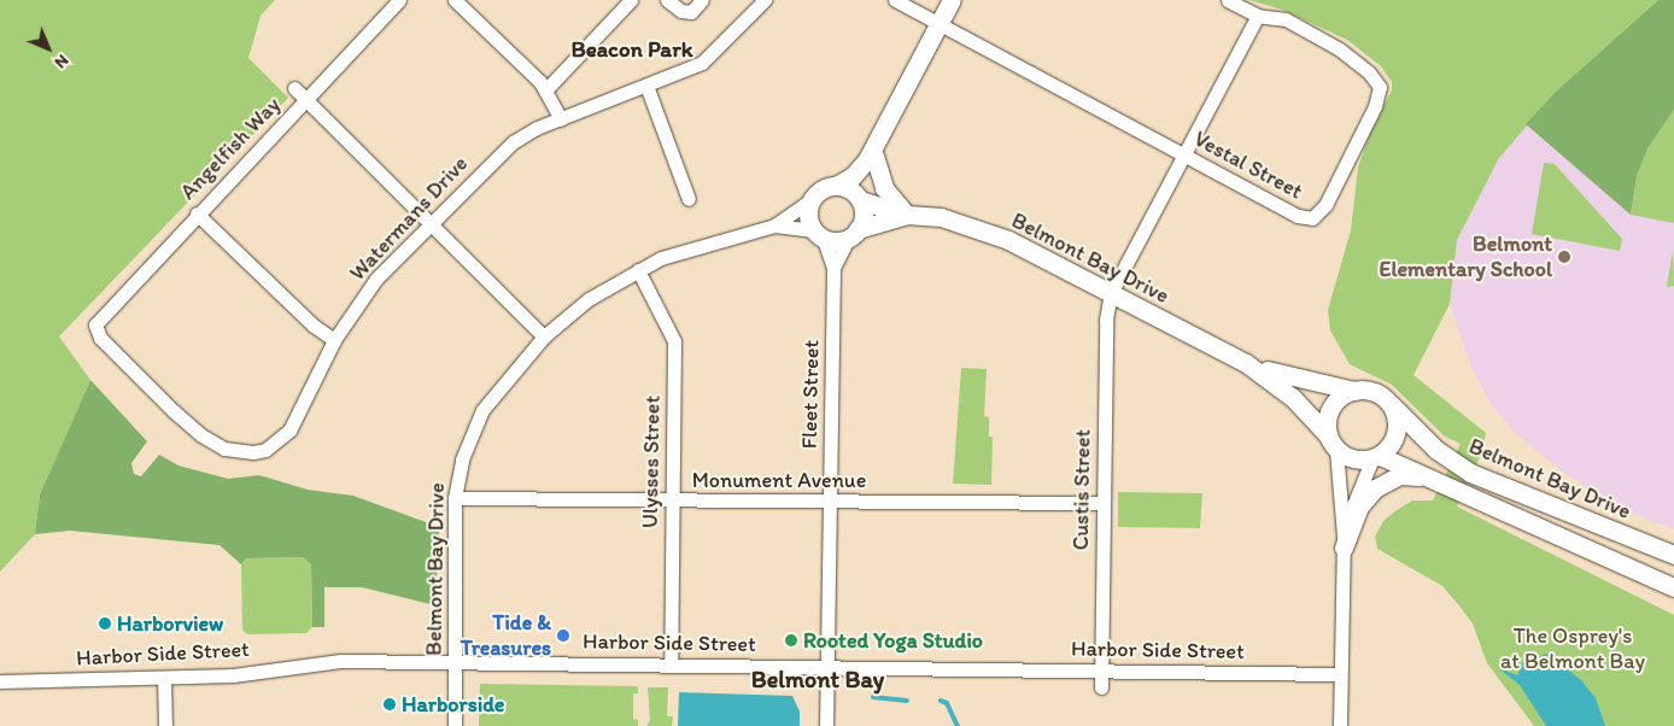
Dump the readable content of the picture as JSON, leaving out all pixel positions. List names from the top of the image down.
{
  "streets": {
    "street": [
      "Angelfish Way",
      "Vestal Street",
      "Watermans Drive",
      "Belmont Bay Drive",
      "Fleet Street",
      "Ulysses Street",
      "Monument Avenue",
      "Custis Street",
      "Harbor Side Street"
    ]
  },
  "crossings": [
    ["Angelfish Way", "Watermans Drive"],
    ["Vestal Street", "Custis Street"],
    ["Belmont Bay Drive", "Fleet Street"],
    ["Belmont Bay Drive", "Ulysses Street"],
    ["Belmont Bay Drive", "Monument Avenue"],
    ["Belmont Bay Drive", "Custis Street"],
    ["Belmont Bay Drive", "Harbor Side Street"],
    ["Fleet Street", "Monument Avenue"],
    ["Fleet Street", "Harbor Side Street"],
    ["Ulysses Street", "Monument Avenue"],
    ["Ulysses Street", "Harbor Side Street"],
    ["Monument Avenue", "Custis Street"],
    ["Custis Street", "Harbor Side Street"]
  ],
  "districts": ["Beacon Park", "Belmont Bay"],
  "parks": ["The Osprey's at Belmont Bay"],
  "places": [
    "Belmont Elementary School",
    "Harborview",
    "Tide & Treasures",
    "Rooted Yoga Studio",
    "Harborside"
  ],
  "north": "bottom right"
}
